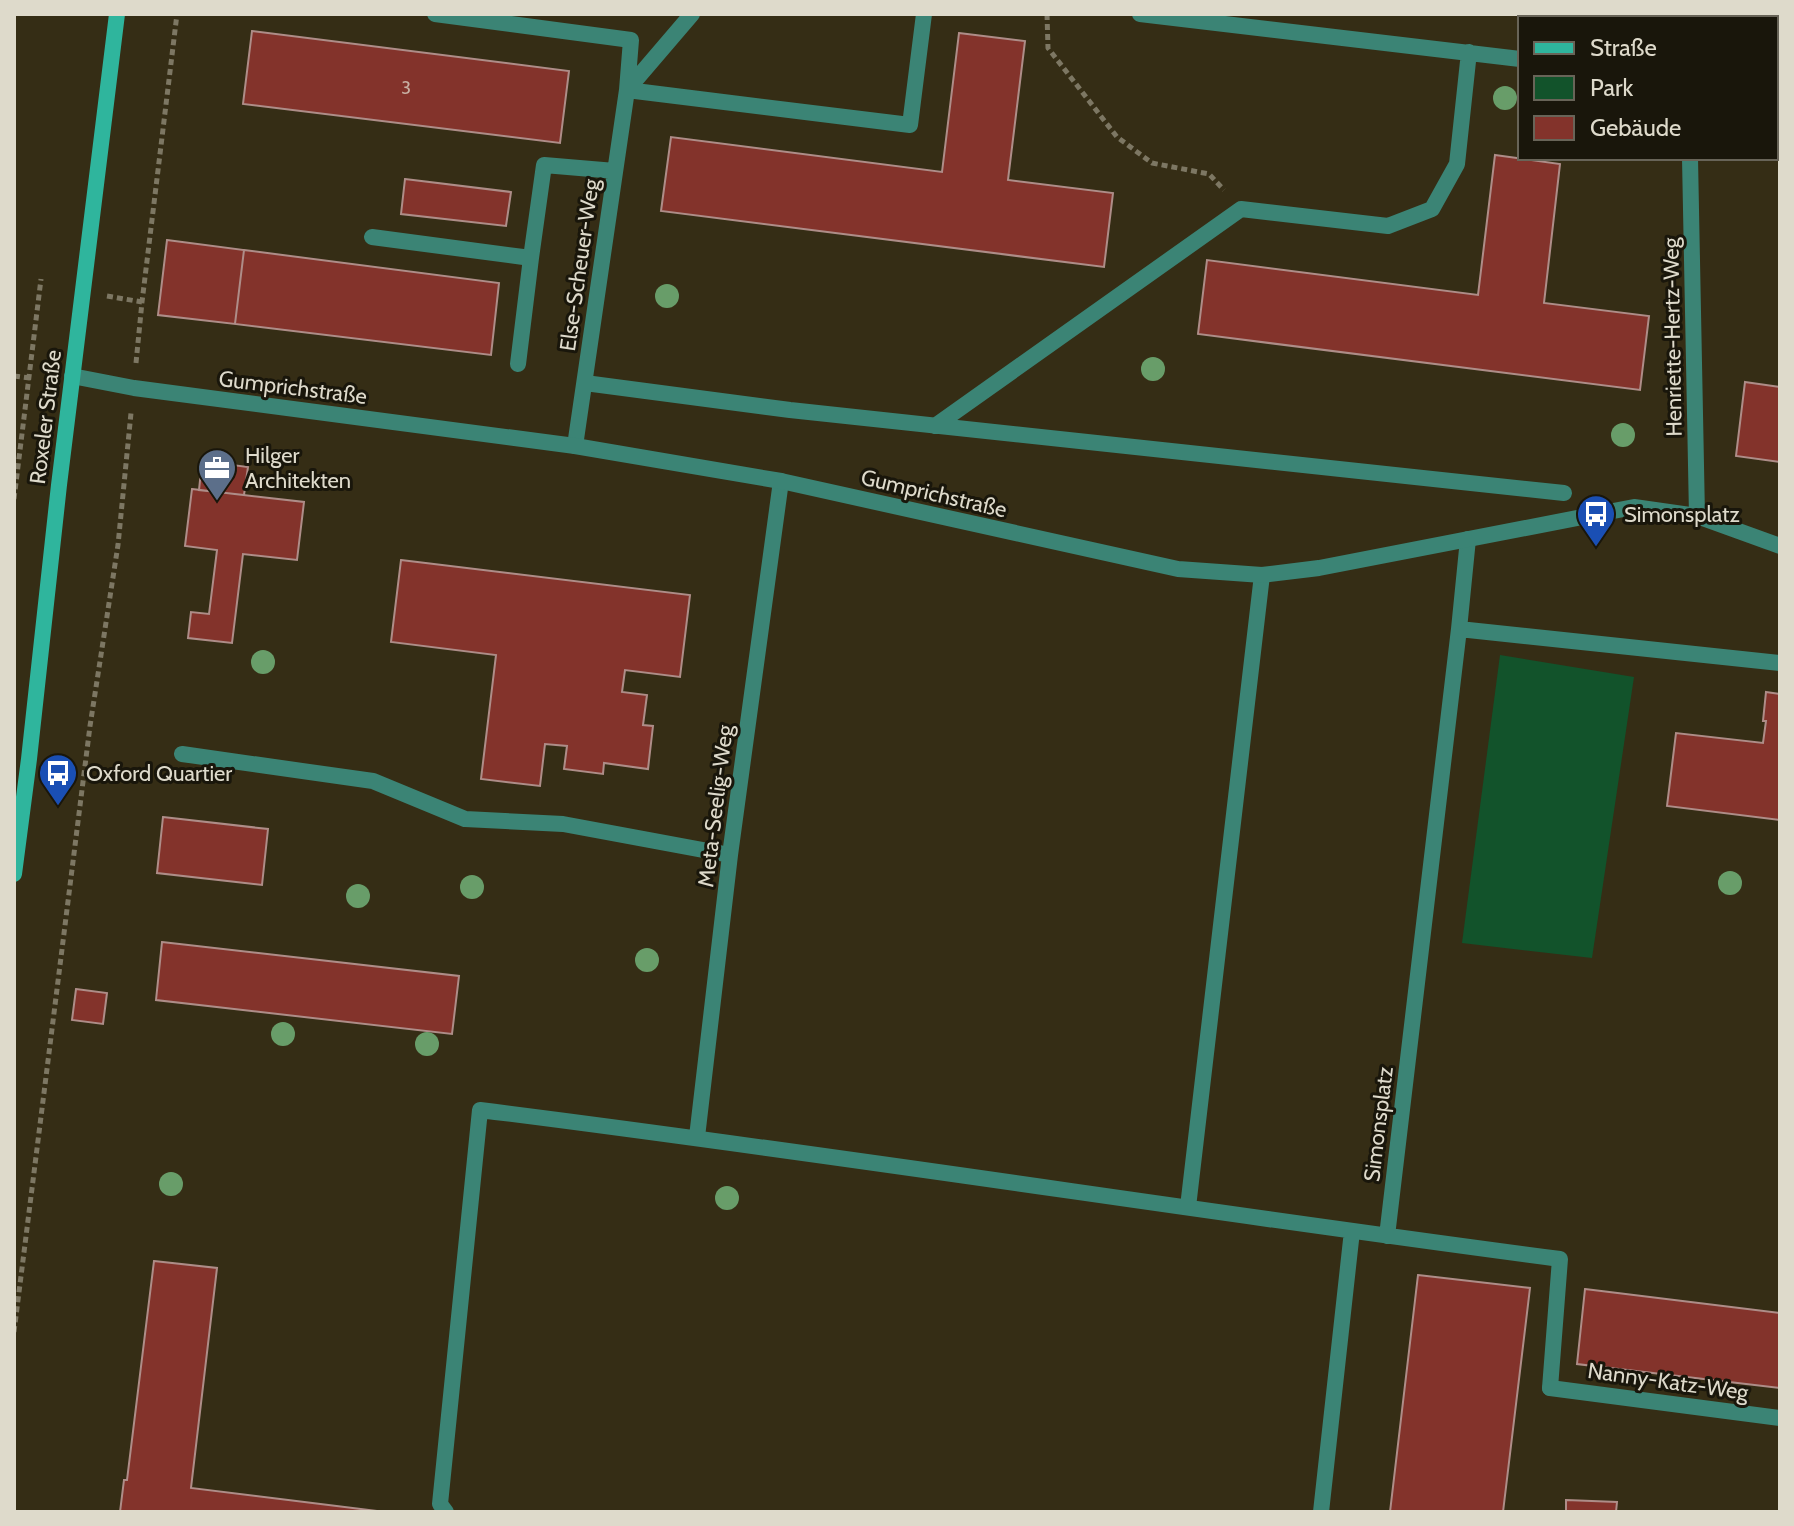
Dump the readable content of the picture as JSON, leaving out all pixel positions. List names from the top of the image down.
{
  "streets": {
    "main road": ["Roxeler Straße"],
    "street": [
      "Else-Scheuer-Weg",
      "Henriette-Hertz-Weg",
      "Gumprichstraße",
      "Meta-Seelig-Weg",
      "Simonsplatz",
      "Nanny-Katz-Weg"
    ]
  },
  "crossings": [
    ["Else-Scheuer-Weg", "Gumprichstraße"],
    ["Henriette-Hertz-Weg", "Gumprichstraße"],
    ["Gumprichstraße", "Roxeler Straße"],
    ["Gumprichstraße", "Meta-Seelig-Weg"],
    ["Gumprichstraße", "Simonsplatz"],
    ["Simonsplatz", "Nanny-Katz-Weg"]
  ],
  "places": {
    "office": ["Hilger Architekten"],
    "bus stop": ["Simonsplatz", "Oxford Quartier"]
  },
  "house_numbers": ["3"],
  "legend": ["Straße", "Park", "Gebäude"]
}
